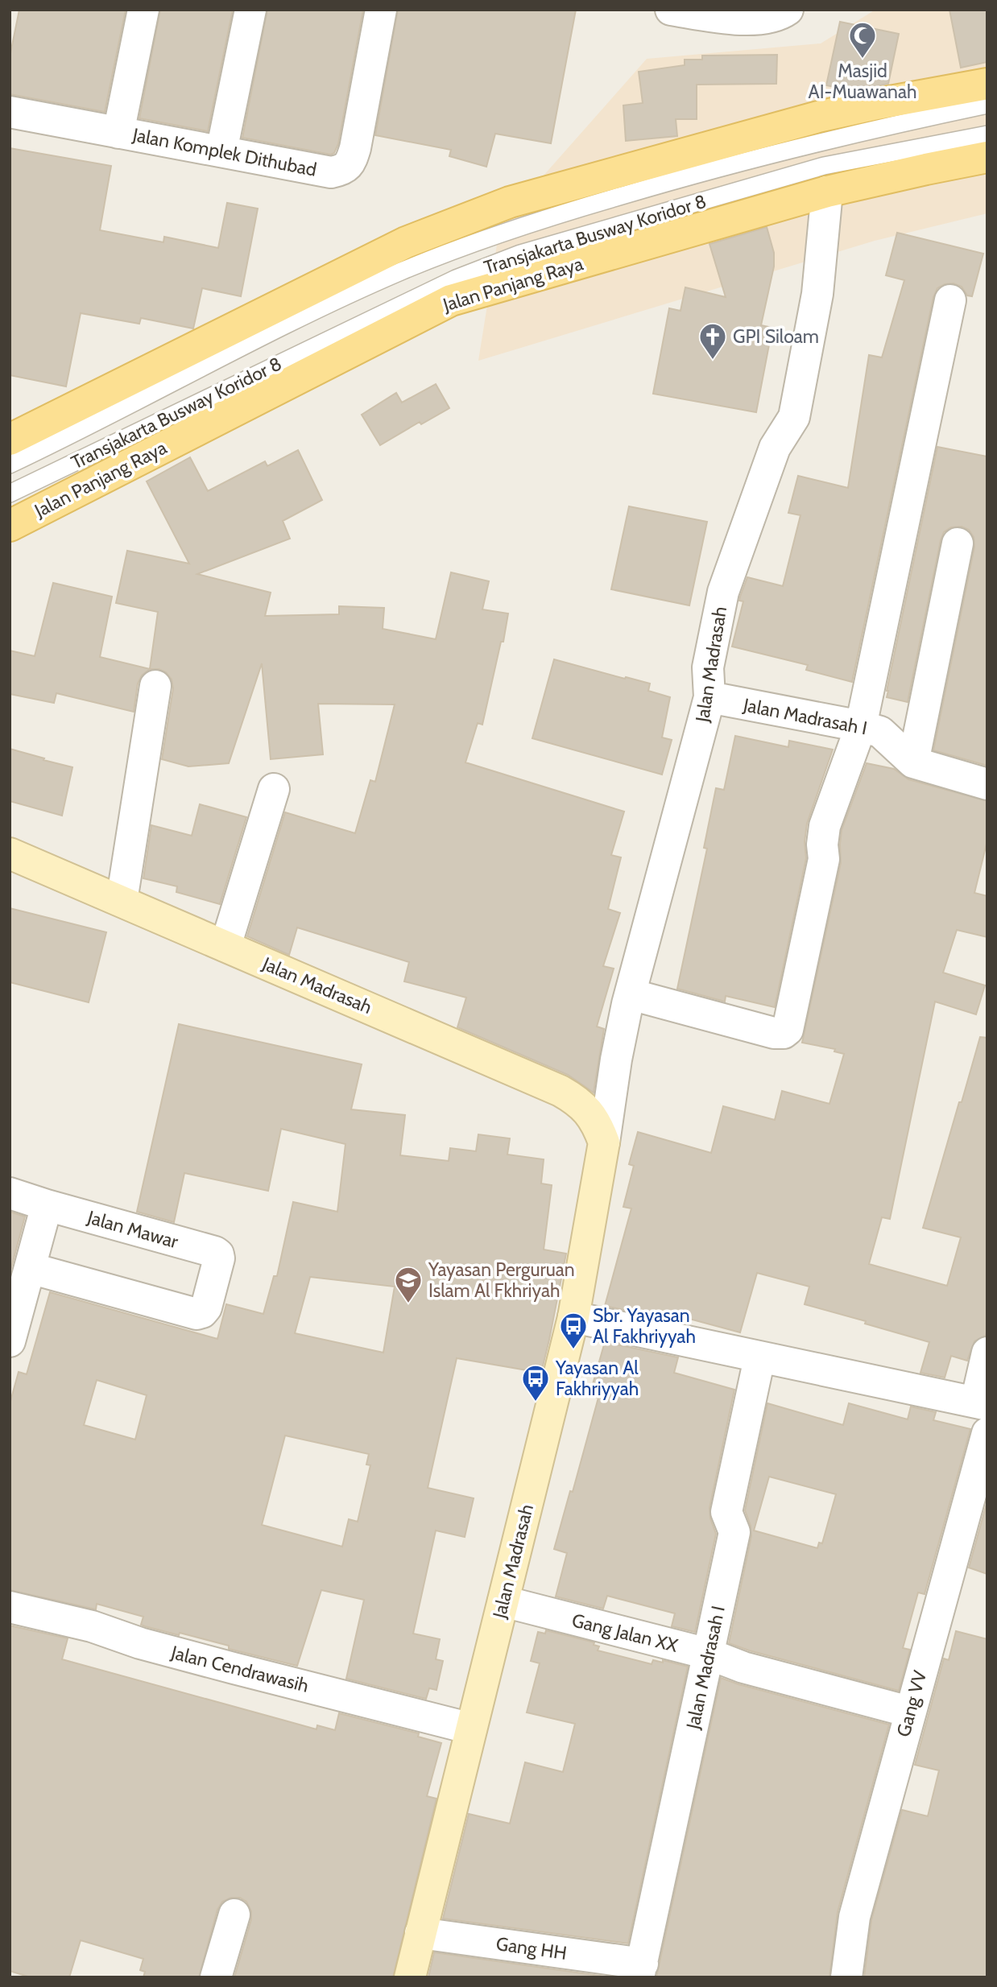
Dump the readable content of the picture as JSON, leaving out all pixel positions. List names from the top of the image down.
{
  "streets": {
    "main road": ["Jalan Panjang Raya"],
    "street": [
      "Jalan Komplek Dithubad",
      "Jalan Madrasah",
      "Jalan Madrasah I",
      "Jalan Mawar",
      "Gang Jalan XX",
      "Jalan Cendrawasih",
      "Gang VV",
      "Gang HH"
    ],
    "lane": ["Transjakarta Busway Koridor 8"]
  },
  "crossings": [
    ["Jalan Panjang Raya", "Jalan Madrasah"],
    ["Jalan Madrasah", "Jalan Madrasah I"],
    ["Jalan Madrasah", "Gang Jalan XX"],
    ["Jalan Madrasah", "Jalan Cendrawasih"],
    ["Jalan Madrasah", "Gang HH"],
    ["Jalan Madrasah I", "Gang Jalan XX"],
    ["Jalan Madrasah I", "Gang HH"],
    ["Gang Jalan XX", "Gang VV"]
  ],
  "places": {
    "mosque": ["Masjid AI-Muawanah"],
    "church": ["GPI Siloam"],
    "school or university": ["Yayasan Perguruan Islam Al Fkhriyah"],
    "bus stop": ["Sbr. Yayasan Al Fakhriyyah", "Yayasan Al Fakhriyyah"]
  }
}
